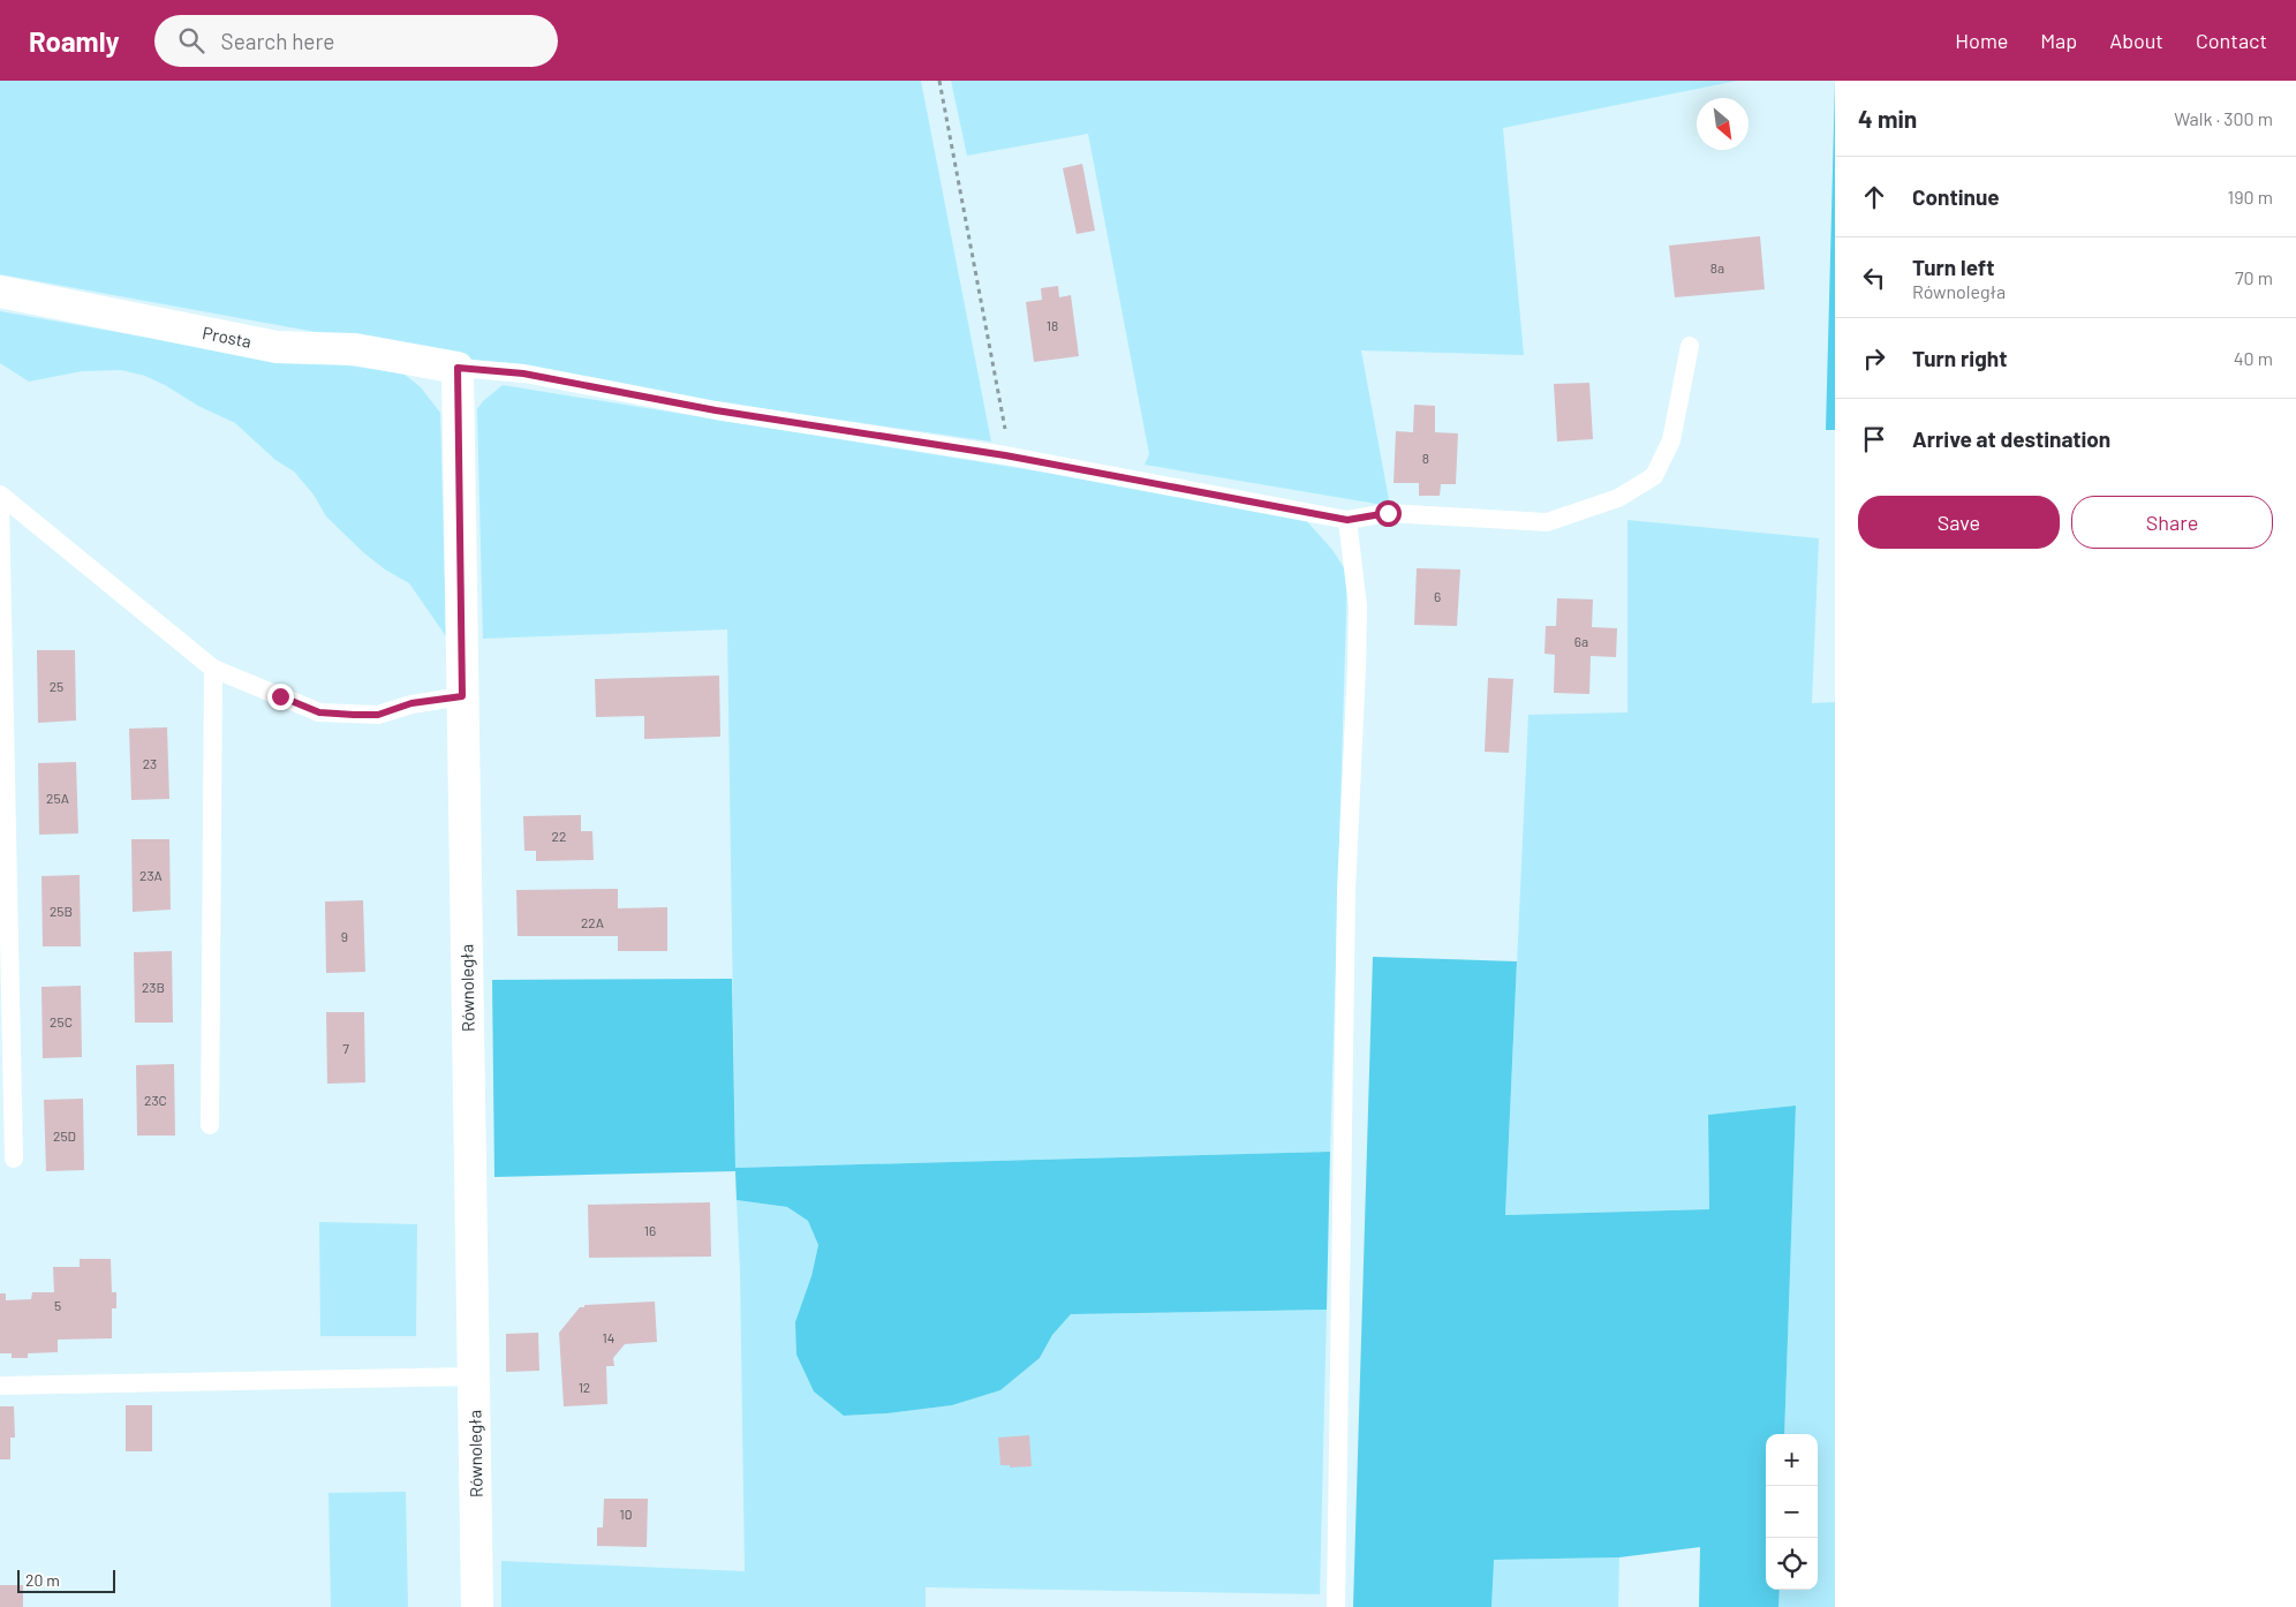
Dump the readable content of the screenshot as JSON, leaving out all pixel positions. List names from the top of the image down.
{
  "streets": {
    "street": ["Prosta", "Równoległa"]
  },
  "crossings": [
    ["Prosta", "Równoległa"]
  ],
  "house_numbers": [
    "8a",
    "18",
    "8",
    "6",
    "6a",
    "25",
    "23",
    "25A",
    "22",
    "23A",
    "25B",
    "22A",
    "9",
    "23B",
    "25C",
    "7",
    "23C",
    "25D",
    "16",
    "5",
    "14",
    "12",
    "10"
  ],
  "scale_bar": "20 m",
  "north": "bottom right",
  "page": {
    "header": "Roamly",
    "search": "Search here",
    "nav": [
      "Home",
      "Map",
      "About",
      "Contact"
    ],
    "heading": ["4 min", "Walk · 300 m"],
    "list": [
      ["Continue", "190 m"],
      ["Turn left", "Równoległa", "70 m"],
      ["Turn right", "40 m"],
      "Arrive at destination"
    ],
    "buttons": ["Save", "Share"],
    "map_buttons": ["+", "−"],
    "scale": "20 m"
  }
}
